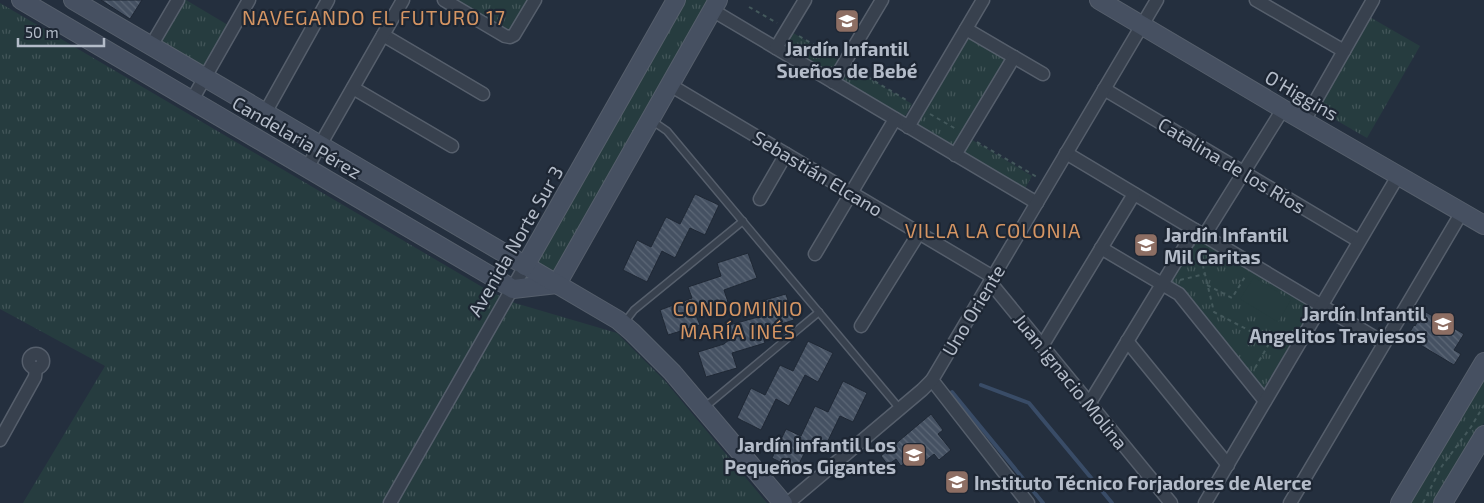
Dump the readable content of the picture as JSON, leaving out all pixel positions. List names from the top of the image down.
{
  "streets": {
    "street": [
      "O'Higgins",
      "Candelaria Pérez",
      "Catalina de los Ríos",
      "Sebastián Elcano",
      "Avenida Norte Sur 3",
      "Uno Oriente",
      "Juan ignacio Molina"
    ]
  },
  "crossings": [
    ["O'Higgins", "Uno Oriente"],
    ["Candelaria Pérez", "Avenida Norte Sur 3"],
    ["Catalina de los Ríos", "Uno Oriente"],
    ["Sebastián Elcano", "Uno Oriente"],
    ["Sebastián Elcano", "Juan ignacio Molina"],
    ["Uno Oriente", "Juan ignacio Molina"]
  ],
  "districts": ["NAVEGANDO EL FUTURO 17", "VILLA LA COLONIA", "CONDOMINIO MARÍA INÉS"],
  "places": {
    "school or university": [
      "Jardín Infantil Sueños de Bebé",
      "Jardín Infantil Mil Caritas",
      "Jardín Infantil Angelitos Traviesos",
      "Jardín infantil Los Pequeños Gigantes",
      "Instituto Técnico Forjadores de Alerce"
    ]
  },
  "scale_bar": "50 m"
}
